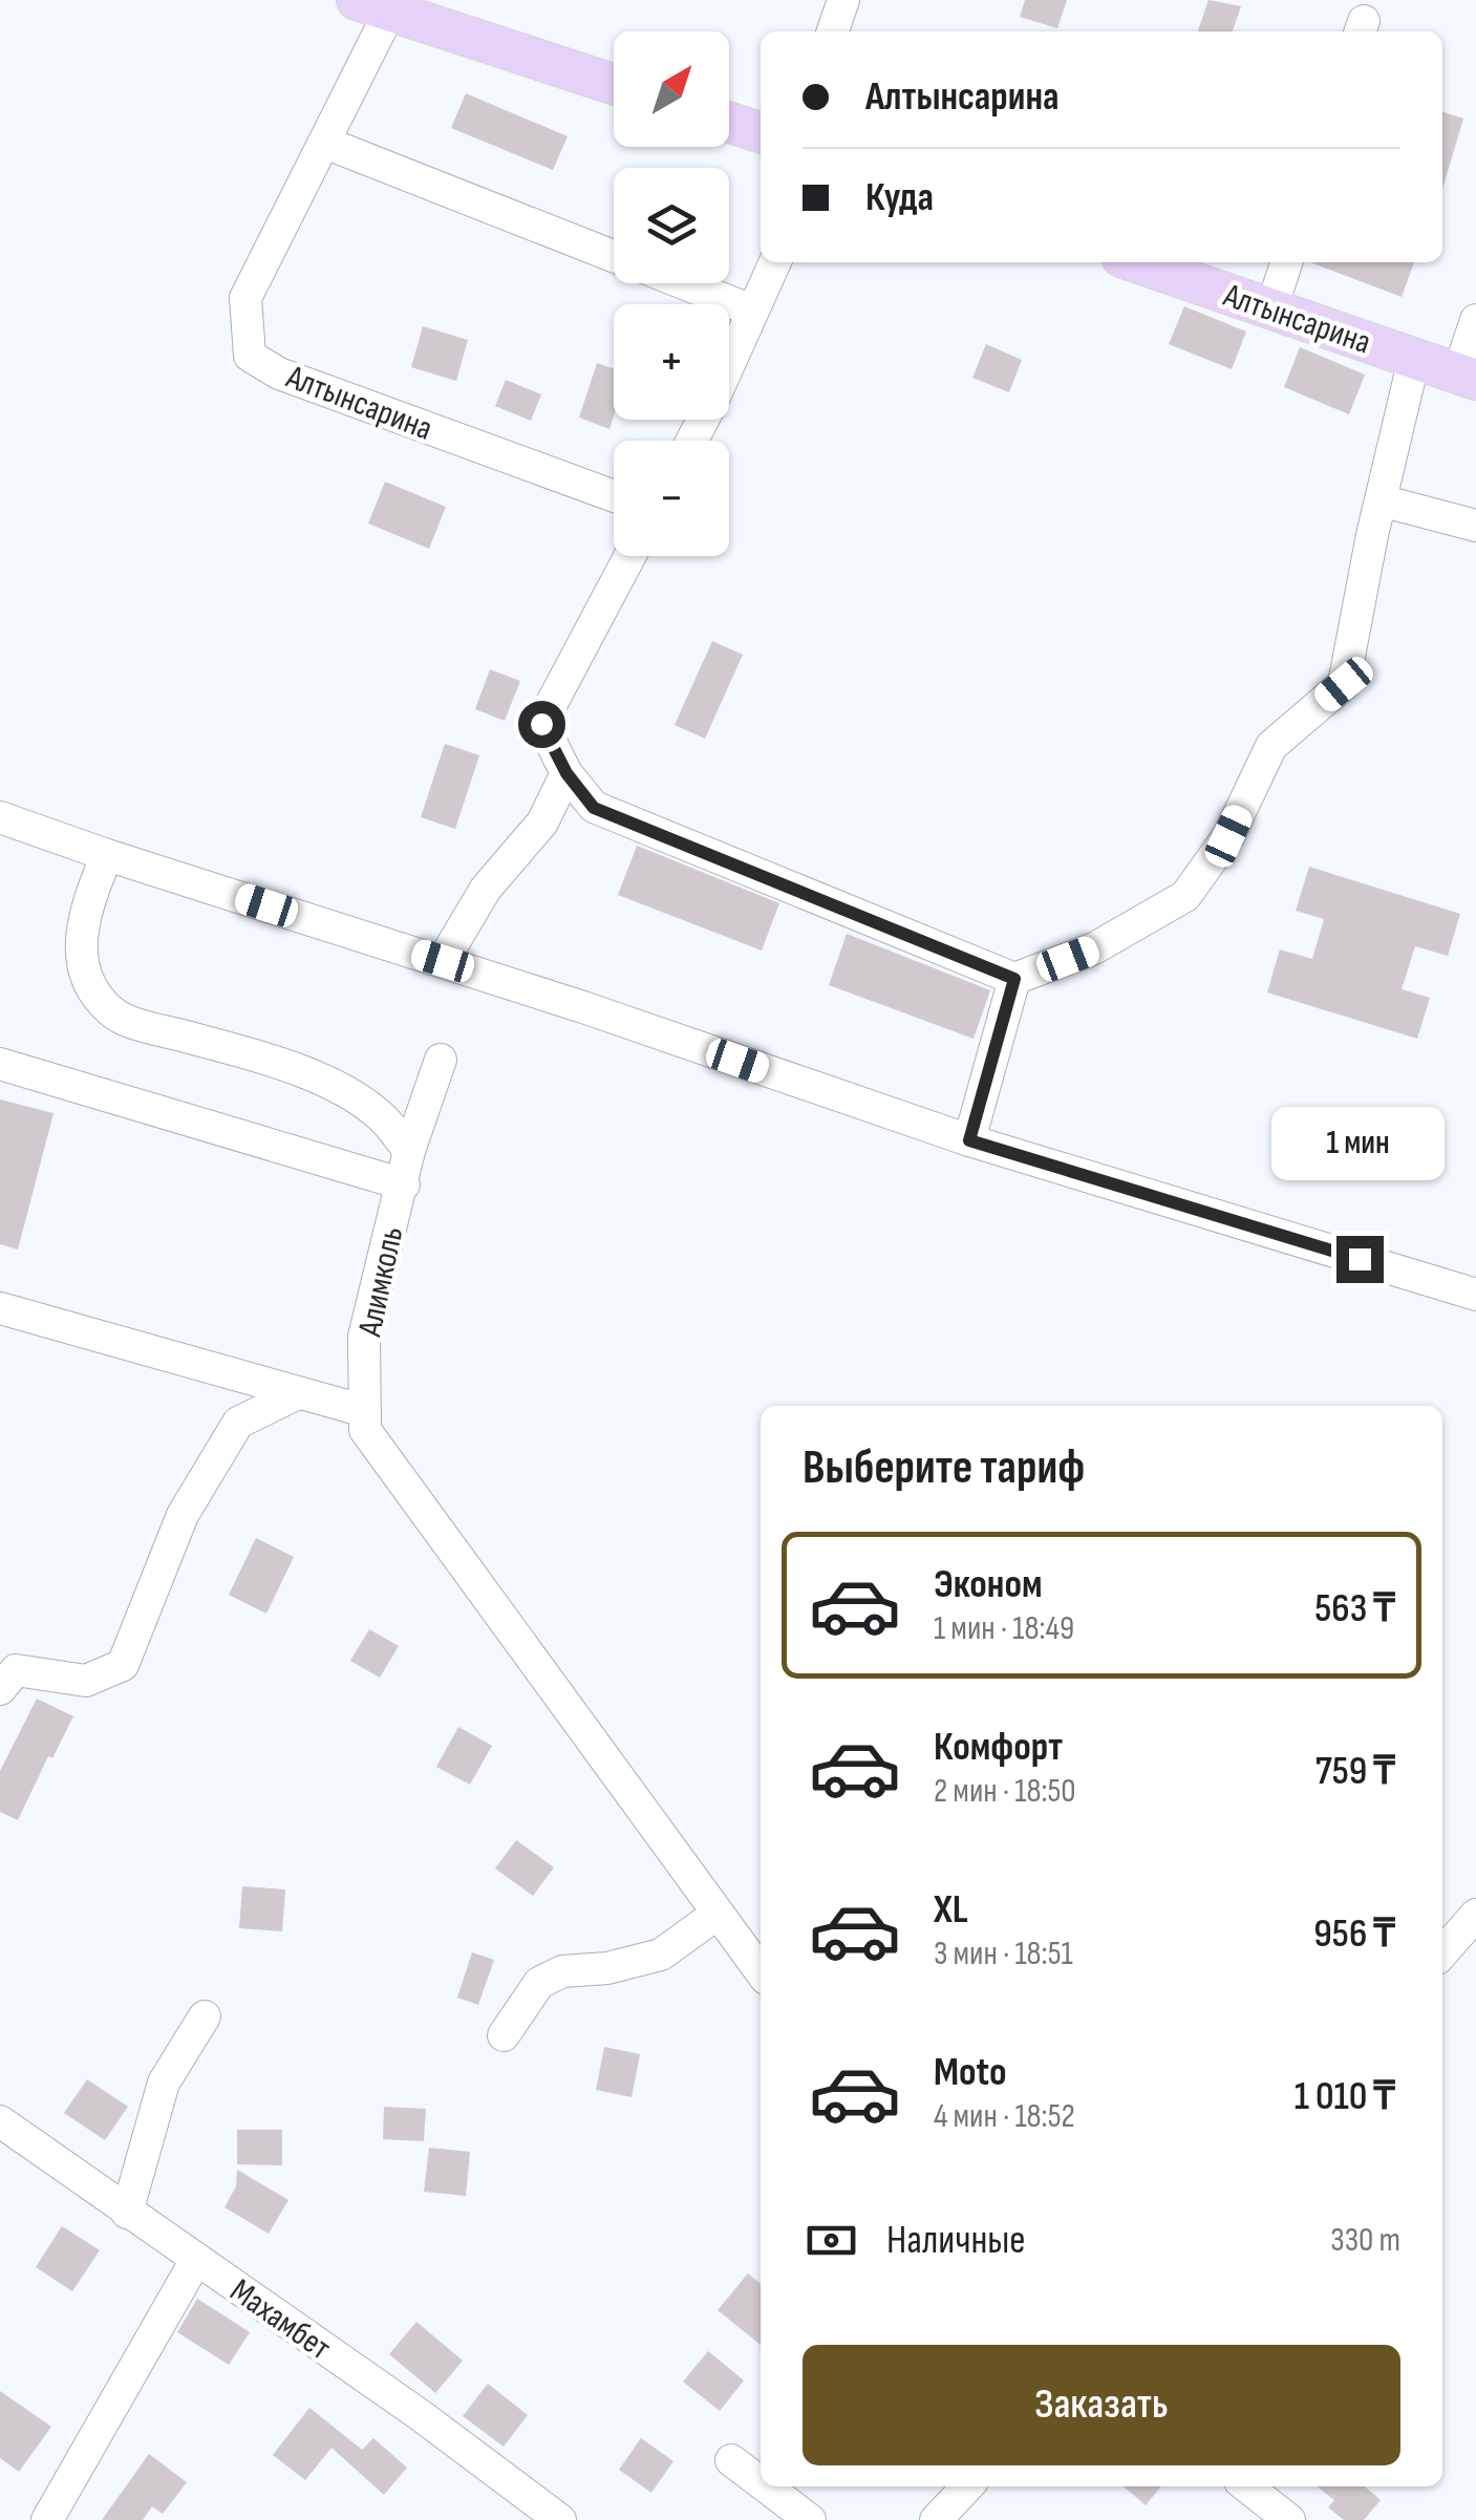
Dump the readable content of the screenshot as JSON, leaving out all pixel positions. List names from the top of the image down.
{
  "streets": {
    "main road": ["Алтынсарина"],
    "street": ["Алимколь", "Махамбет"]
  },
  "north": "top right",
  "page": {
    "map_buttons": ["+", "−"],
    "banner": ["Алтынсарина", "Куда"],
    "bubble": "1 мин",
    "heading": "Выберите тариф",
    "list": [
      {
        "name": "Эконом",
        "note": "1 мин · 18:49",
        "value": "563 ₸"
      },
      {
        "name": "Комфорт",
        "note": "2 мин · 18:50",
        "value": "759 ₸"
      },
      {
        "name": "XL",
        "note": "3 мин · 18:51",
        "value": "956 ₸"
      },
      {
        "name": "Moto",
        "note": "4 мин · 18:52",
        "value": "1 010 ₸"
      }
    ],
    "pay": ["Наличные", "330 m"],
    "buttons": "Заказать"
  }
}
